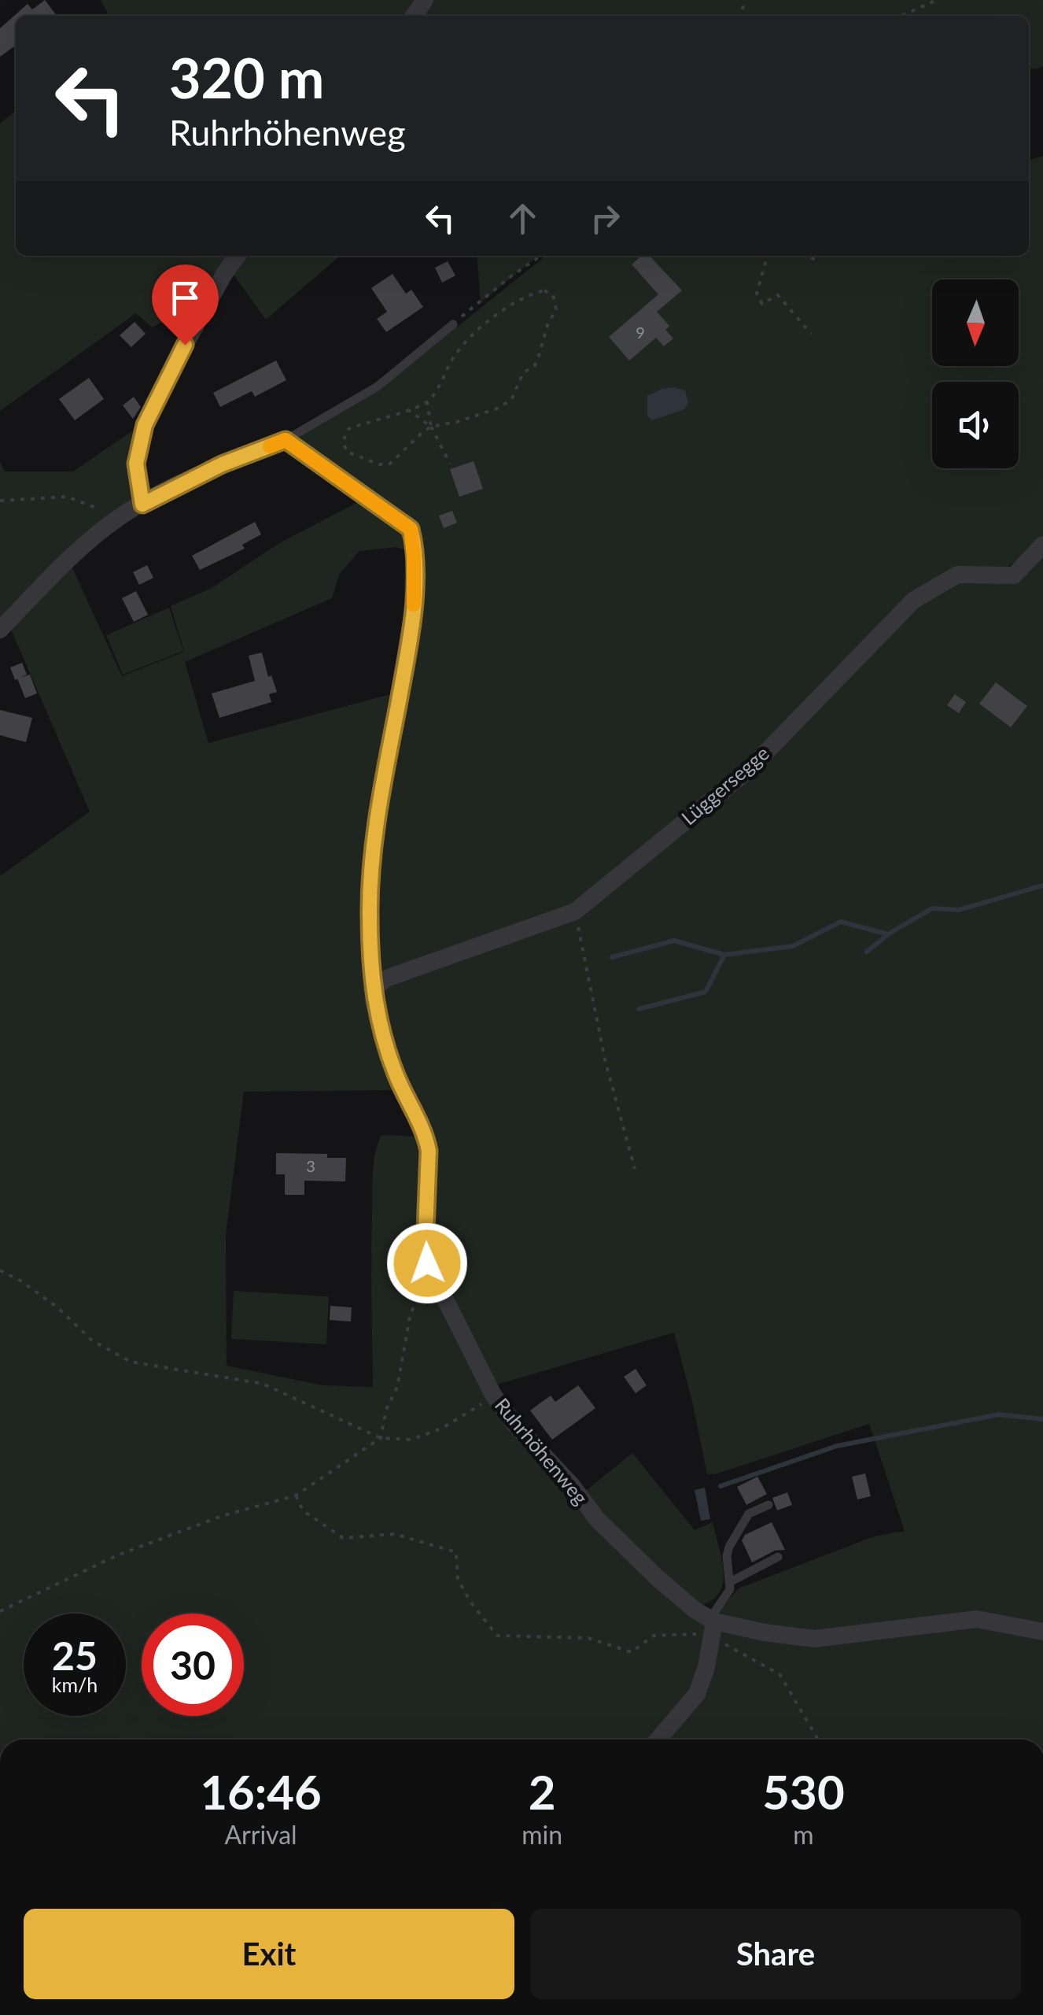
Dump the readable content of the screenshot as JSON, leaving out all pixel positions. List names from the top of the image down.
{
  "streets": {
    "street": ["Lüggersegge", "Ruhrhöhenweg"]
  },
  "crossings": [
    ["Lüggersegge", "Ruhrhöhenweg"]
  ],
  "house_numbers": ["9", "3"],
  "north": "bottom",
  "page": {
    "turn": ["320 m", "Ruhrhöhenweg"],
    "speed": "25 km/h",
    "limit": "30",
    "eta": [
      "16:46",
      "Arrival",
      "2",
      "min",
      "530",
      "m"
    ],
    "buttons": ["Exit", "Share"]
  }
}
